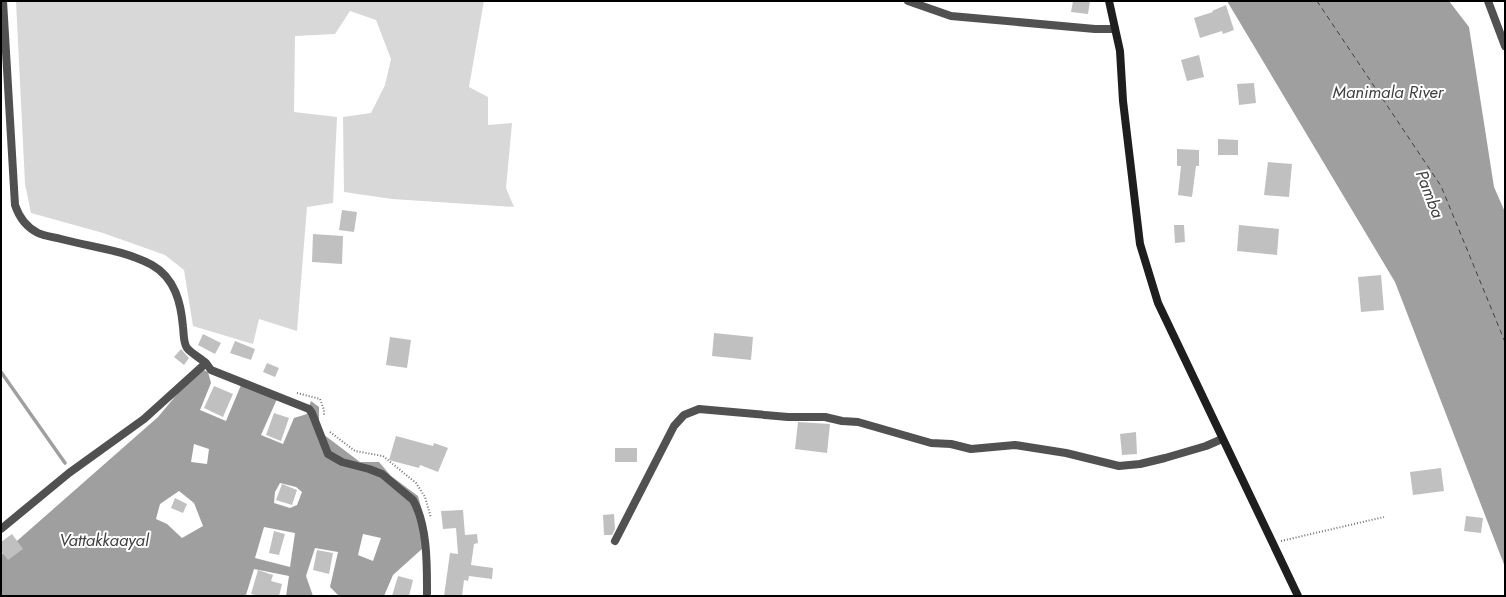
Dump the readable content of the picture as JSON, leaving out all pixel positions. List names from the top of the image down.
{
  "water": ["Manimala River", "Pamba", "Vattakkaayal"]
}
